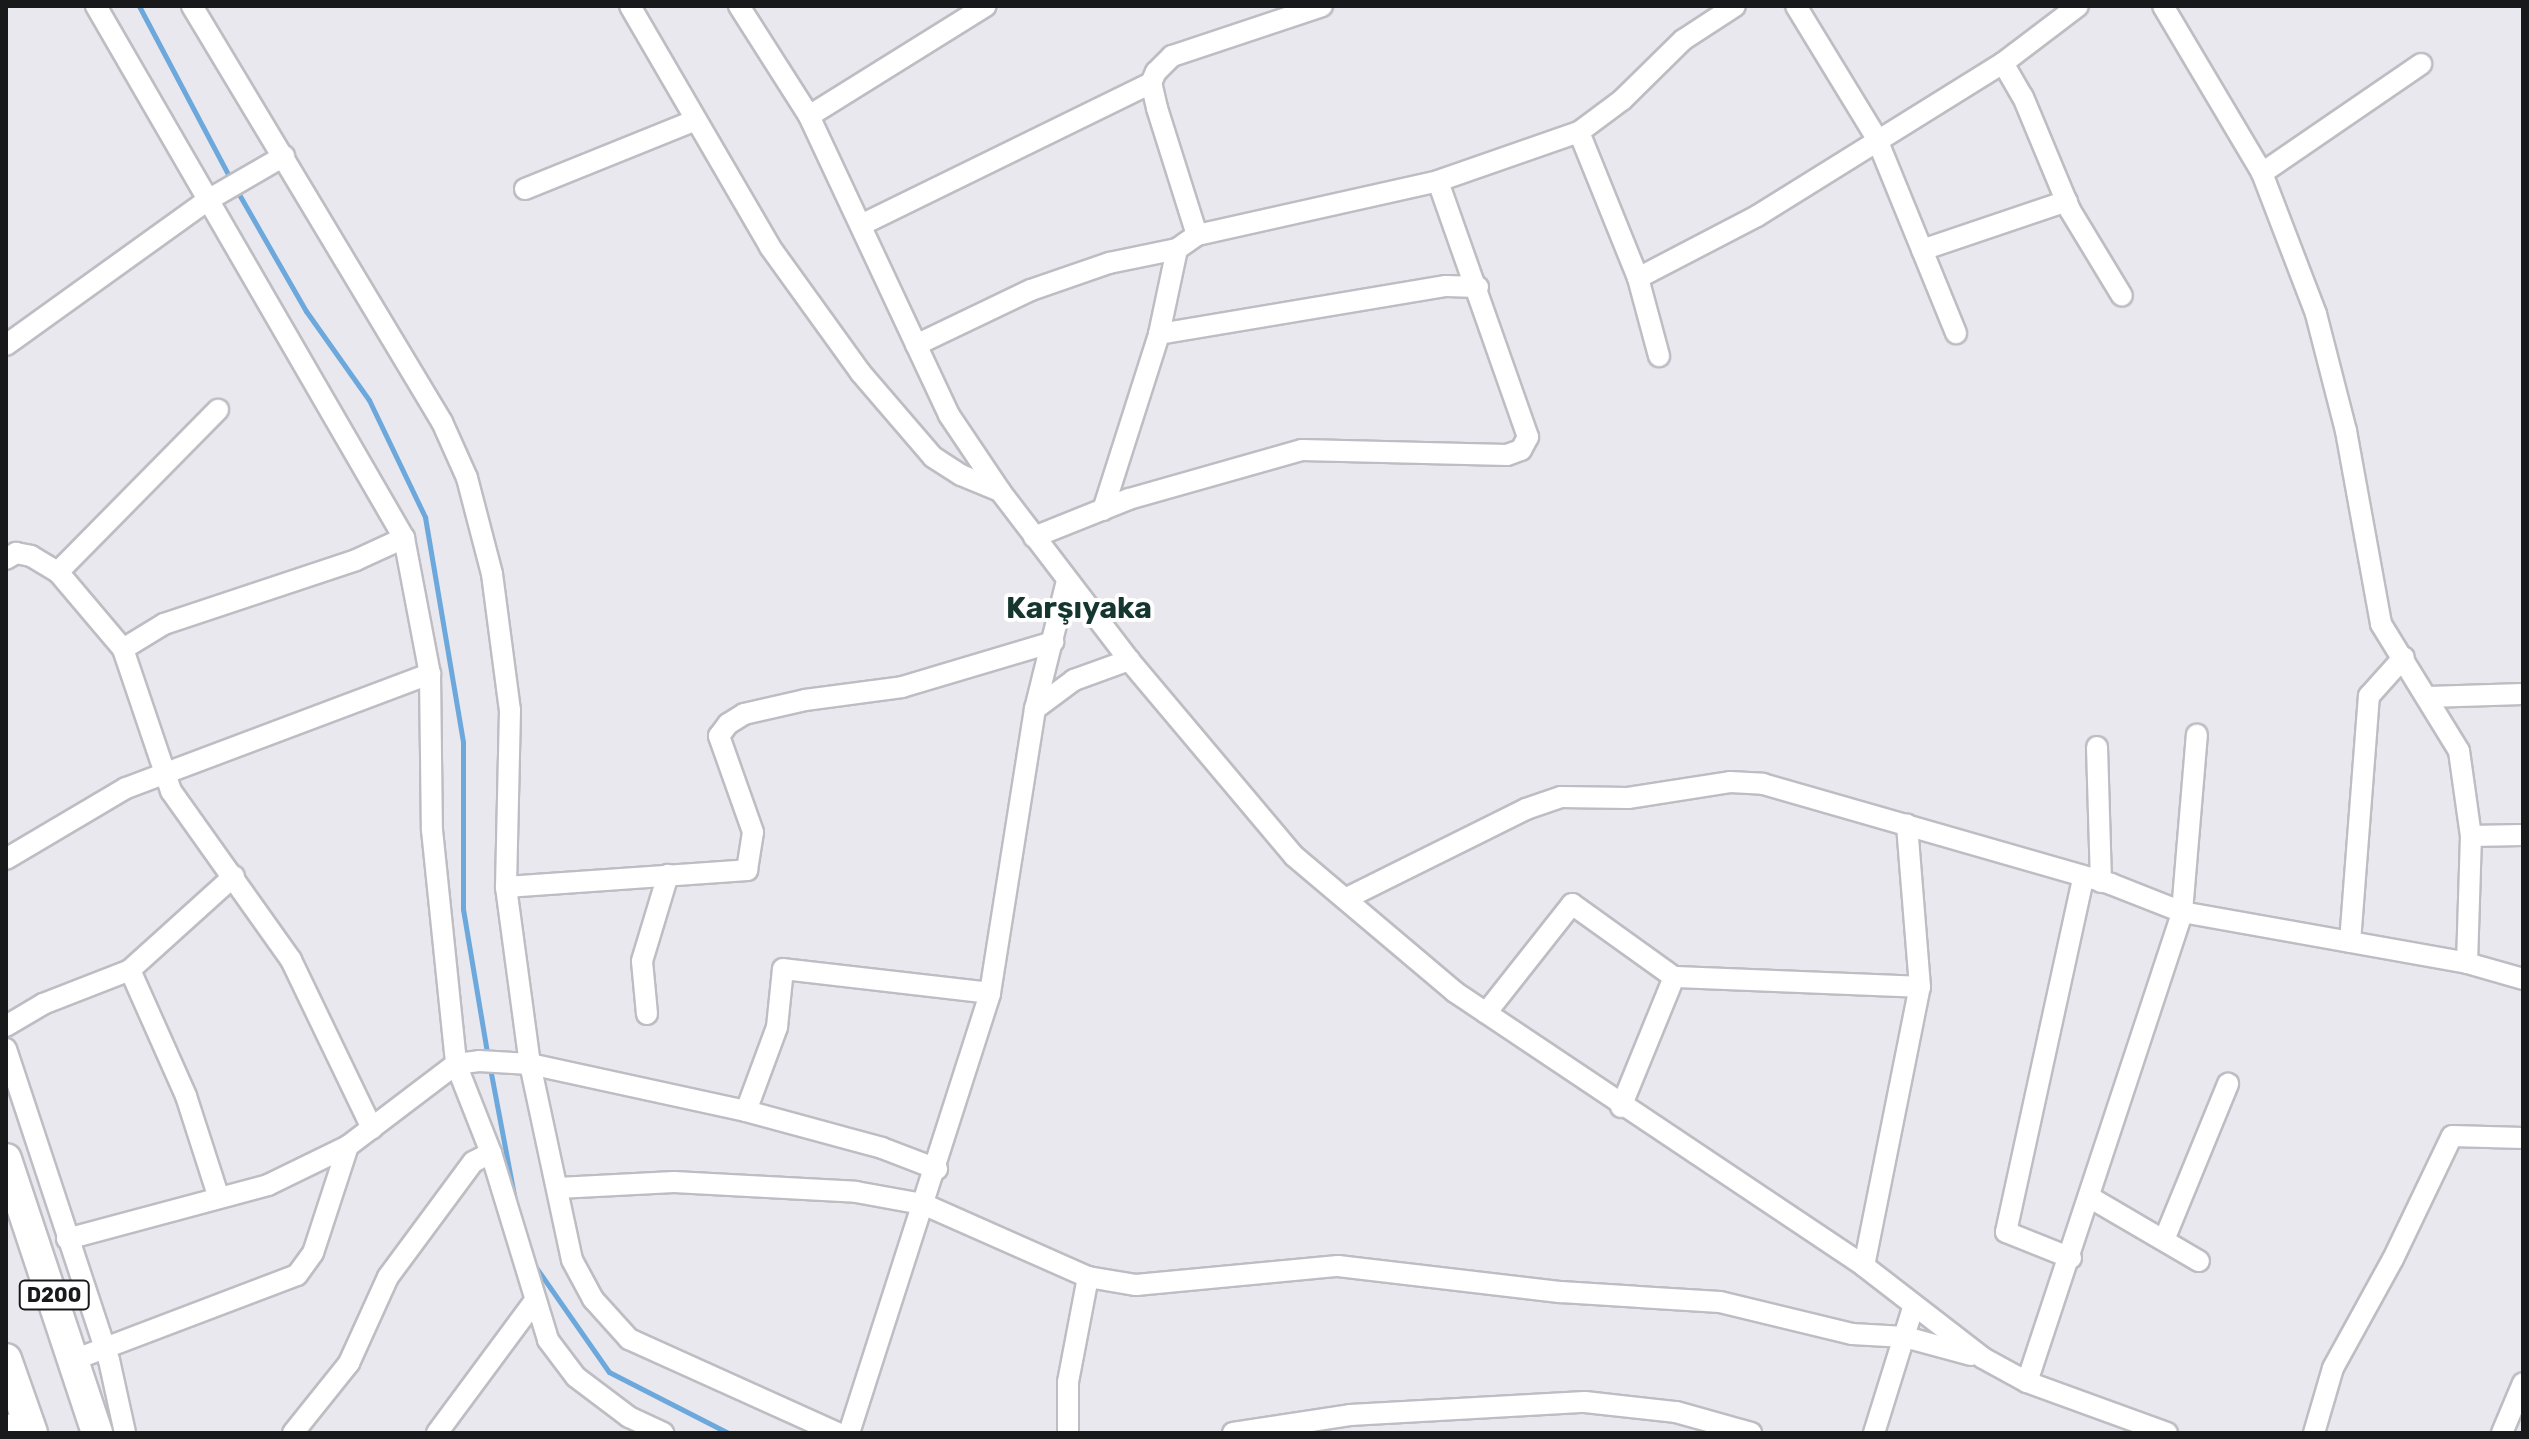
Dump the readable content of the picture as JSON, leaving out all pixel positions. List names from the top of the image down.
{
  "streets": {
    "highway": ["D200"]
  },
  "districts": ["Karşıyaka"]
}
